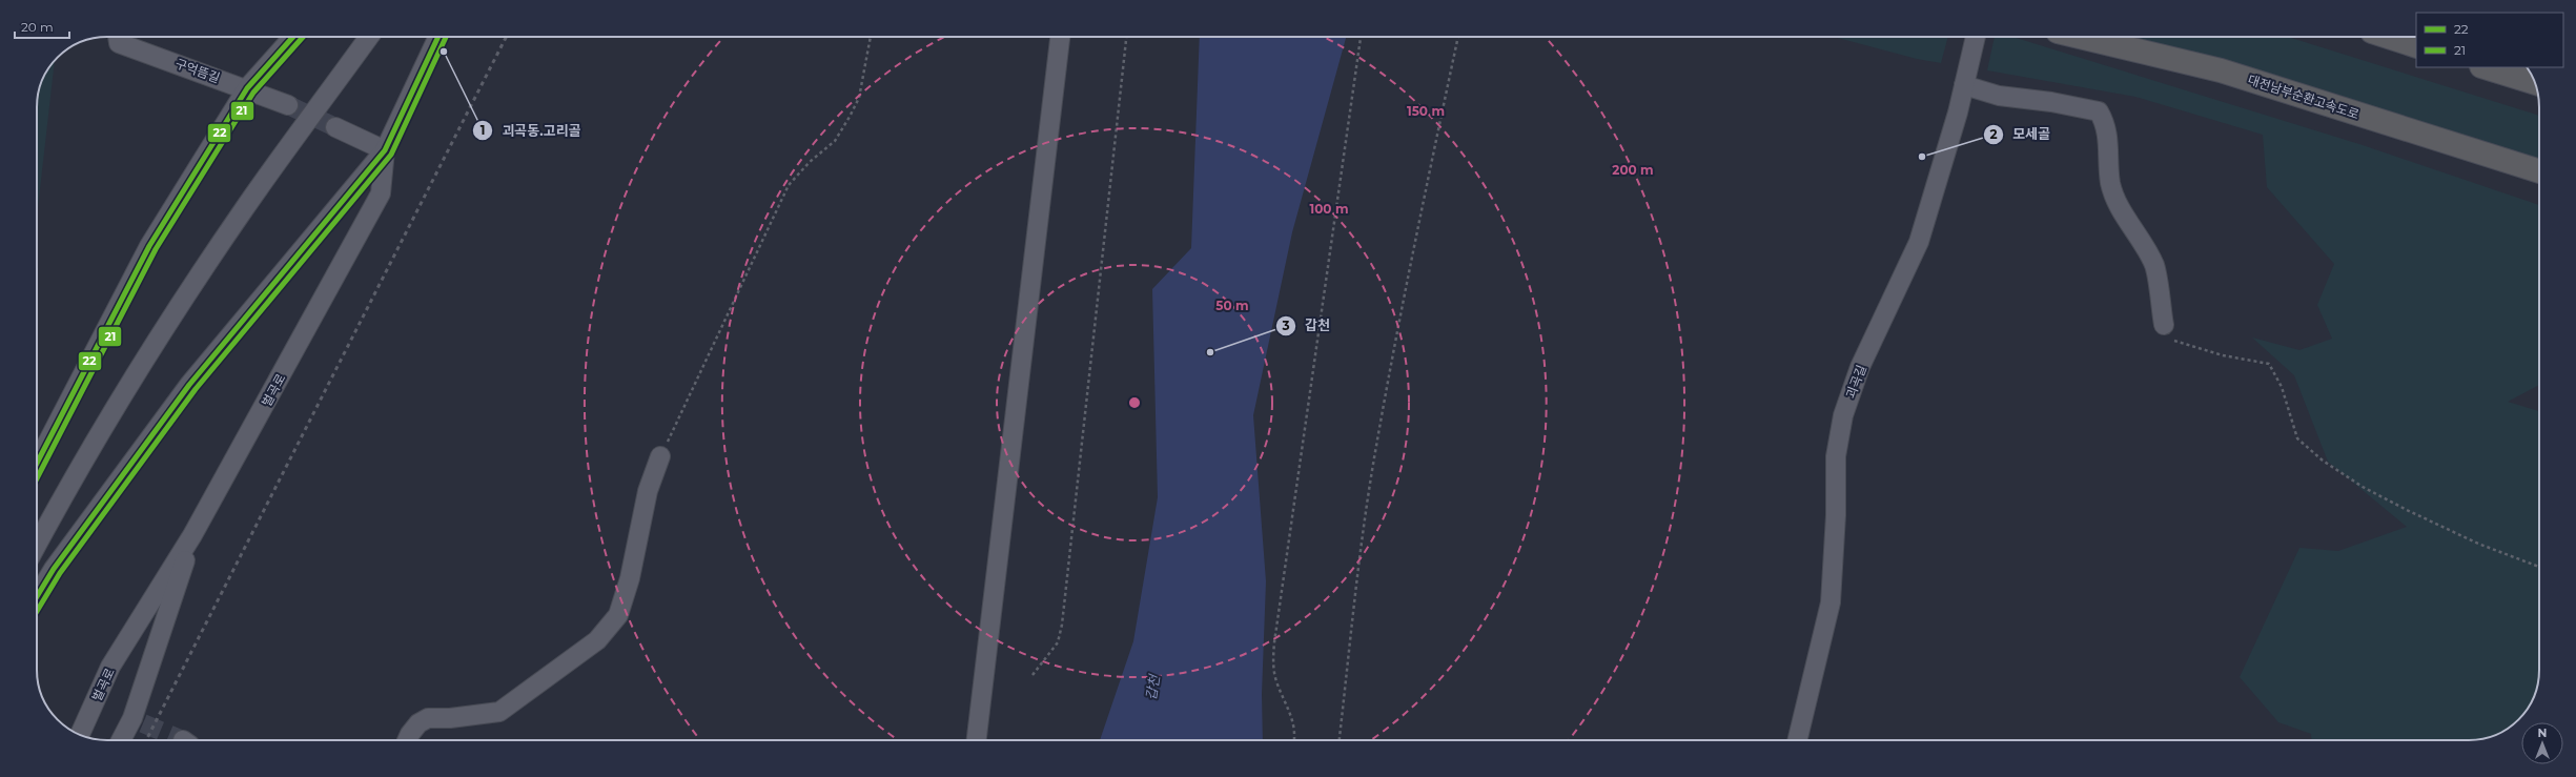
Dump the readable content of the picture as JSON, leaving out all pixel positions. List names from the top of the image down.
{
  "streets": {
    "highway": ["대전남부순환고속도로"],
    "street": ["구억뜸길", "괴곡길", "벌곡로"]
  },
  "water": ["갑천"],
  "places": ["괴곡동.고리골", "모세골", "갑천"],
  "lines": ["transit line 22", "transit line 21"],
  "legend": ["22", "21"],
  "scale_bar": "20 m",
  "north": "top",
  "rings": [
    "150 m",
    "200 m",
    "100 m",
    "50 m"
  ]
}
